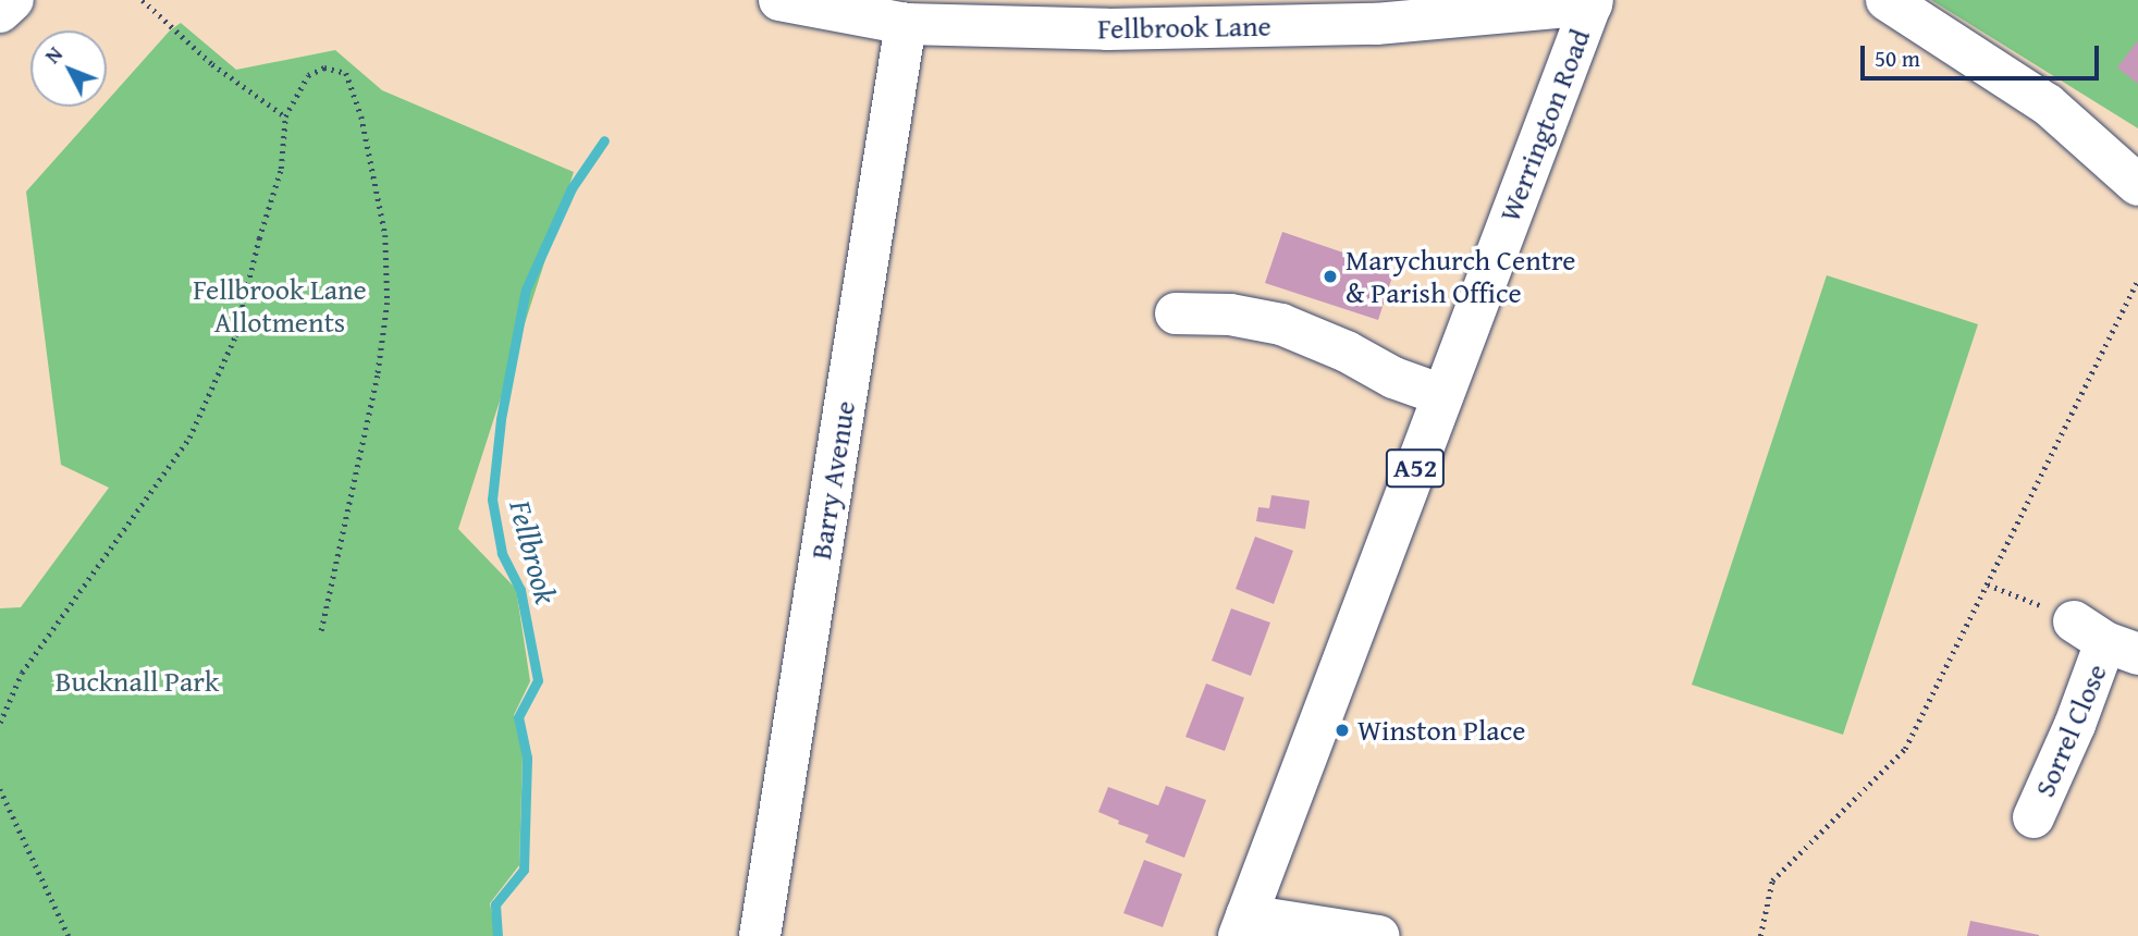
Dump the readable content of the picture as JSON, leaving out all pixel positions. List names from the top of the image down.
{
  "streets": {
    "main road": [
      "Fellbrook Lane",
      "Werrington Road",
      "A52",
      "Barry Avenue",
      "Sorrel Close"
    ]
  },
  "crossings": [
    ["Fellbrook Lane", "Werrington Road"],
    ["Fellbrook Lane", "Barry Avenue"]
  ],
  "water": ["Fellbrook"],
  "parks": ["Fellbrook Lane Allotments", "Bucknall Park"],
  "places": ["Marychurch Centre & Parish Office", "Winston Place"],
  "scale_bar": "50 m",
  "north": "top left"
}
